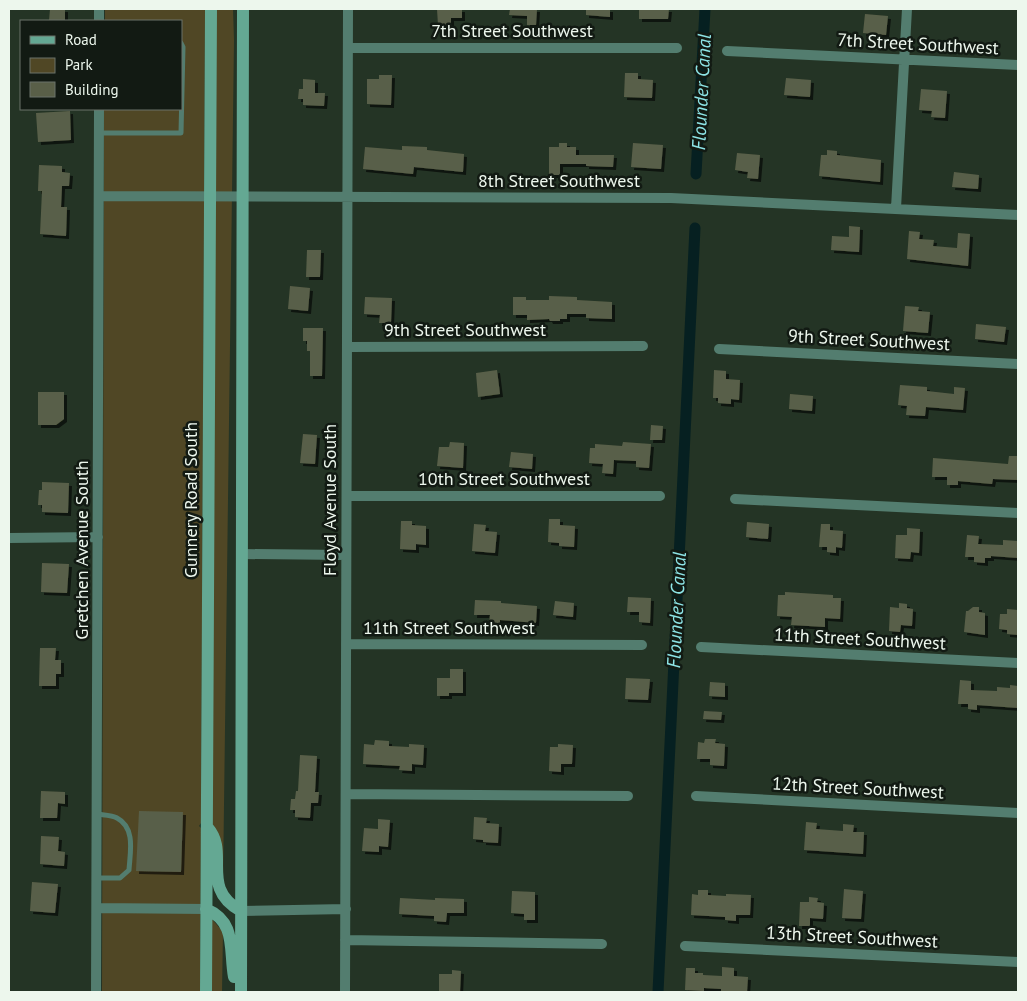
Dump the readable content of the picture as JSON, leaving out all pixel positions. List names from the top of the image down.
{
  "streets": {
    "main road": ["Gunnery Road South"],
    "street": [
      "7th Street Southwest",
      "8th Street Southwest",
      "9th Street Southwest",
      "10th Street Southwest",
      "Floyd Avenue South",
      "Gretchen Avenue South",
      "11th Street Southwest",
      "12th Street Southwest",
      "13th Street Southwest"
    ]
  },
  "crossings": [
    ["7th Street Southwest", "Floyd Avenue South"],
    ["8th Street Southwest", "Gunnery Road South"],
    ["8th Street Southwest", "Floyd Avenue South"],
    ["8th Street Southwest", "Gretchen Avenue South"],
    ["9th Street Southwest", "Floyd Avenue South"],
    ["10th Street Southwest", "Floyd Avenue South"],
    ["Floyd Avenue South", "11th Street Southwest"]
  ],
  "water": ["Flounder Canal"],
  "legend": ["Road", "Park", "Building"]
}
